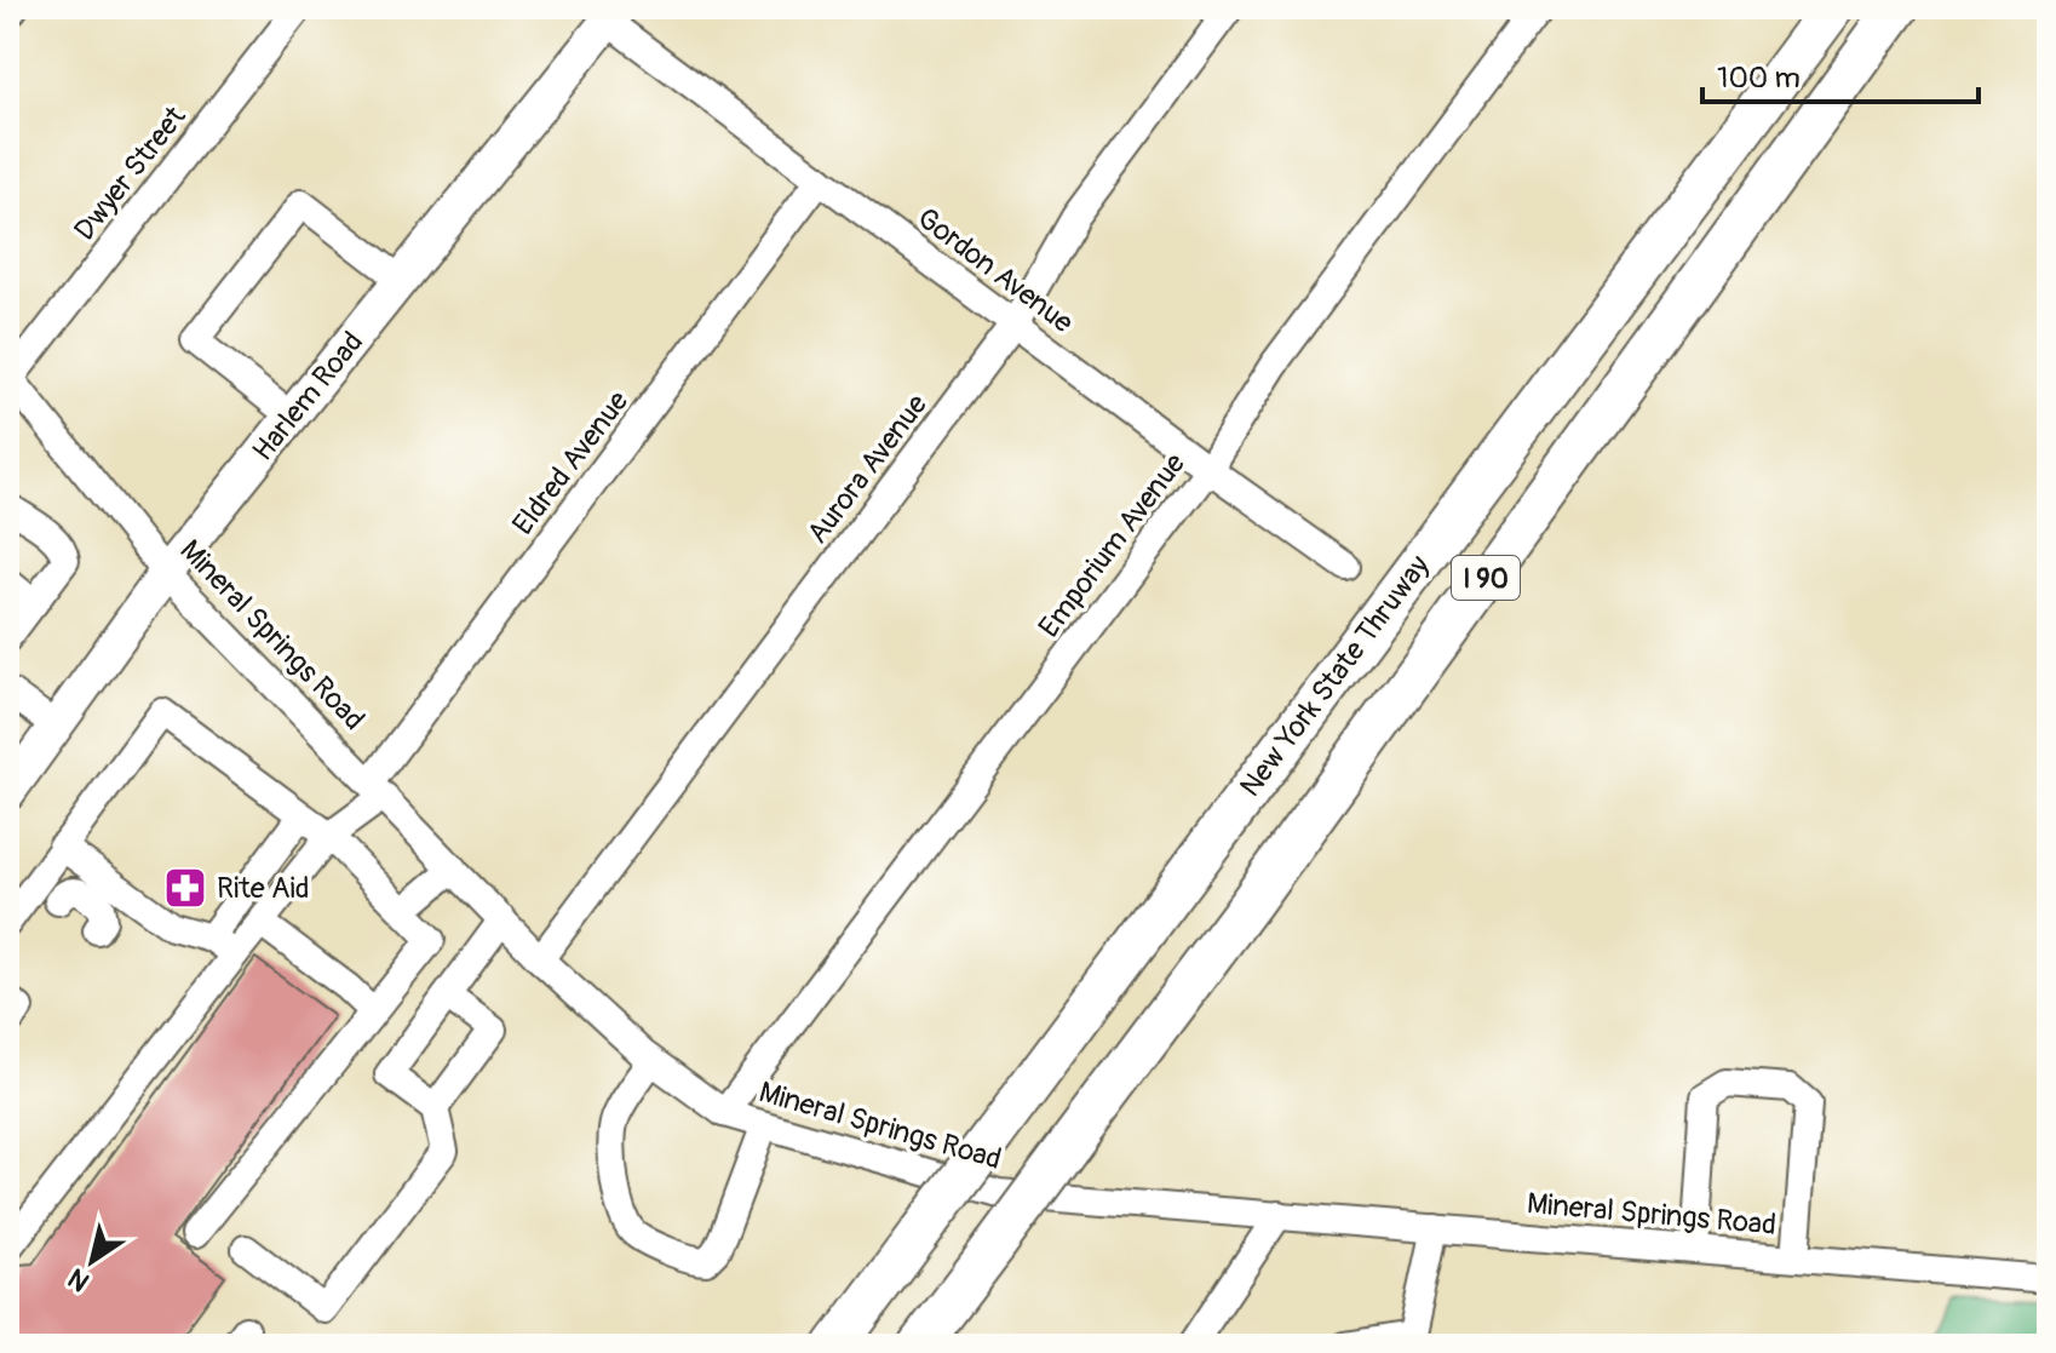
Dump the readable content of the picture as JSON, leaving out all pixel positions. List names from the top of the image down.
{
  "streets": {
    "highway": ["I 90", "New York State Thruway"],
    "main road": ["Harlem Road"],
    "street": [
      "Dwyer Street",
      "Gordon Avenue",
      "Eldred Avenue",
      "Aurora Avenue",
      "Emporium Avenue",
      "Mineral Springs Road"
    ]
  },
  "crossings": [
    ["Dwyer Street", "Mineral Springs Road"],
    ["Gordon Avenue", "Harlem Road"],
    ["Gordon Avenue", "Eldred Avenue"],
    ["Gordon Avenue", "Aurora Avenue"],
    ["Gordon Avenue", "Emporium Avenue"],
    ["Harlem Road", "Mineral Springs Road"],
    ["Eldred Avenue", "Mineral Springs Road"],
    ["Aurora Avenue", "Mineral Springs Road"],
    ["Emporium Avenue", "Mineral Springs Road"]
  ],
  "places": {
    "pharmacy": ["Rite Aid"]
  },
  "scale_bar": "100 m",
  "north": "bottom left"
}
